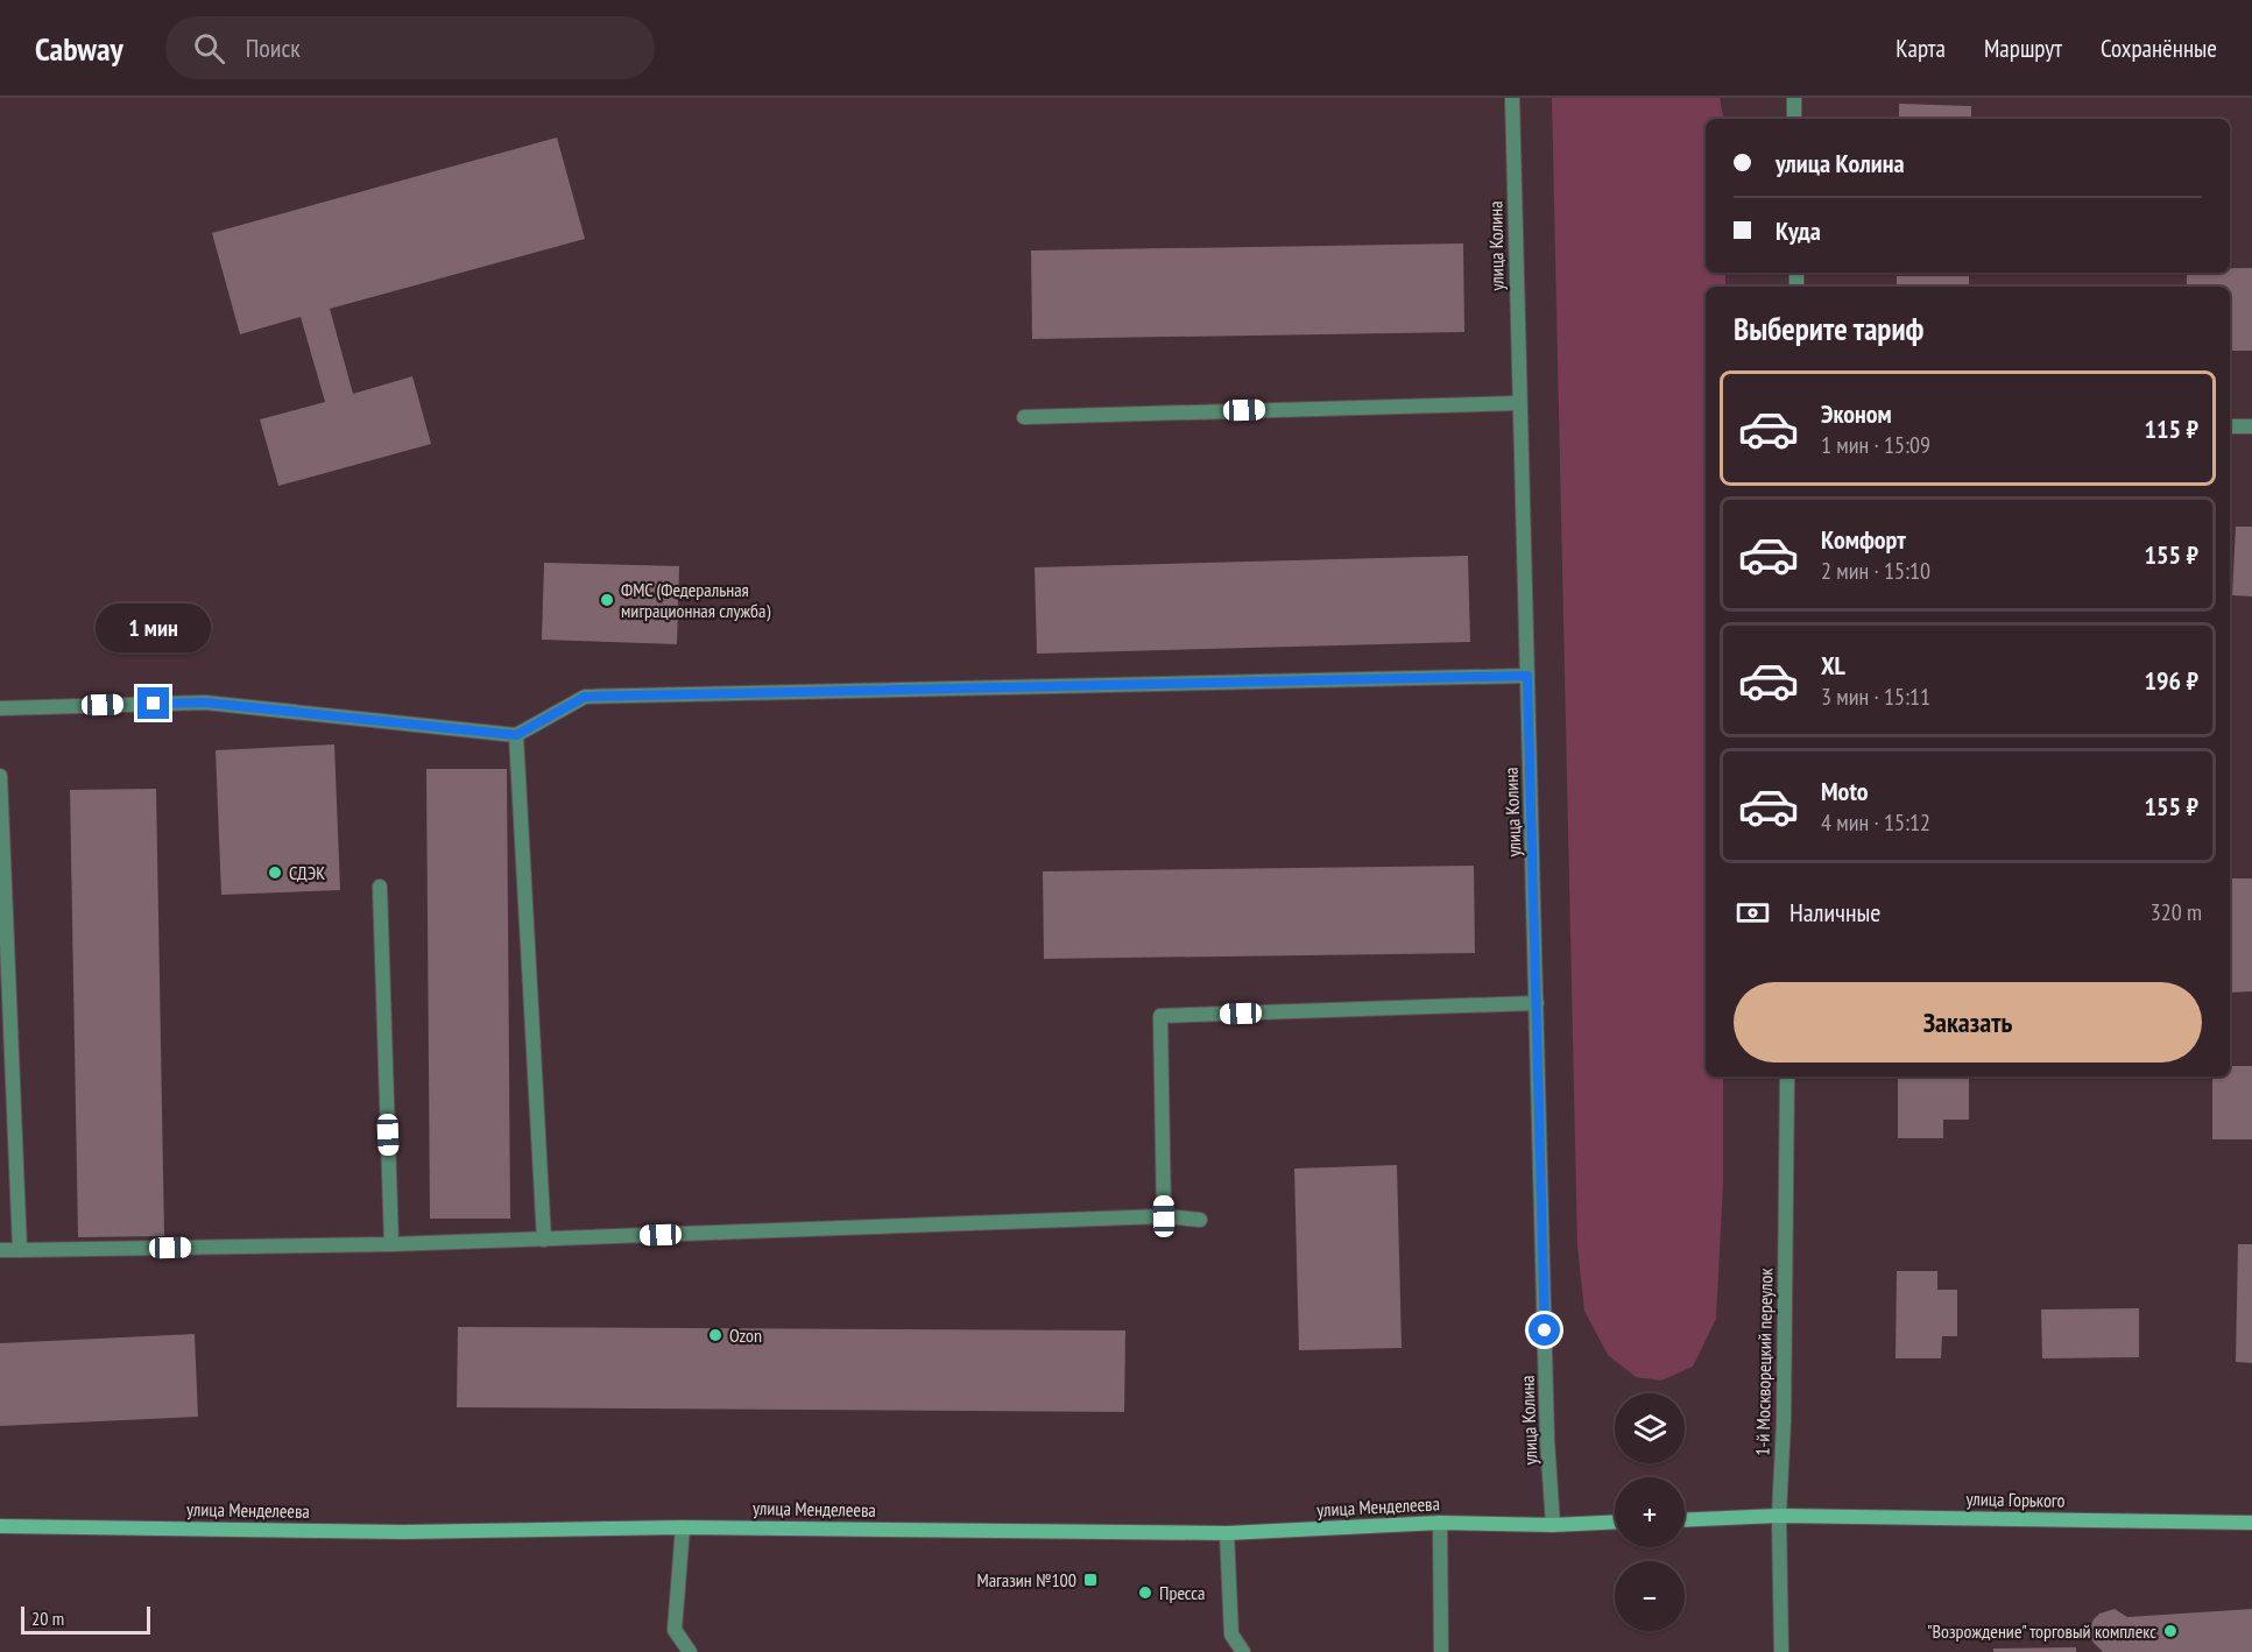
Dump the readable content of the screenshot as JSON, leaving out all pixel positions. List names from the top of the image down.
{
  "streets": {
    "main road": ["улица Горького", "улица Менделеева"],
    "street": ["улица Колина", "1-й Москворецкий переулок"]
  },
  "crossings": [
    ["улица Колина", "улица Менделеева"],
    ["1-й Москворецкий переулок", "улица Горького"]
  ],
  "places": {
    "other": [
      "ФМС (Федеральная миграционная служба)",
      "СДЭК",
      "Ozon",
      "Пресса",
      "\"Возрождение\" торговый комплекс"
    ],
    "transit": ["Магазин №100"]
  },
  "scale_bar": "20 m",
  "page": {
    "header": "Cabway",
    "search": "Поиск",
    "nav": ["Карта", "Маршрут", "Сохранённые"],
    "banner": ["улица Колина", "Куда"],
    "heading": "Выберите тариф",
    "list": [
      {
        "name": "Эконом",
        "note": "1 мин · 15:09",
        "value": "115 ₽"
      },
      {
        "name": "Комфорт",
        "note": "2 мин · 15:10",
        "value": "155 ₽"
      },
      {
        "name": "XL",
        "note": "3 мин · 15:11",
        "value": "196 ₽"
      },
      {
        "name": "Moto",
        "note": "4 мин · 15:12",
        "value": "155 ₽"
      }
    ],
    "bubble": "1 мин",
    "pay": ["Наличные", "320 m"],
    "buttons": "Заказать",
    "map_buttons": ["+", "−"],
    "scale": "20 m"
  }
}
